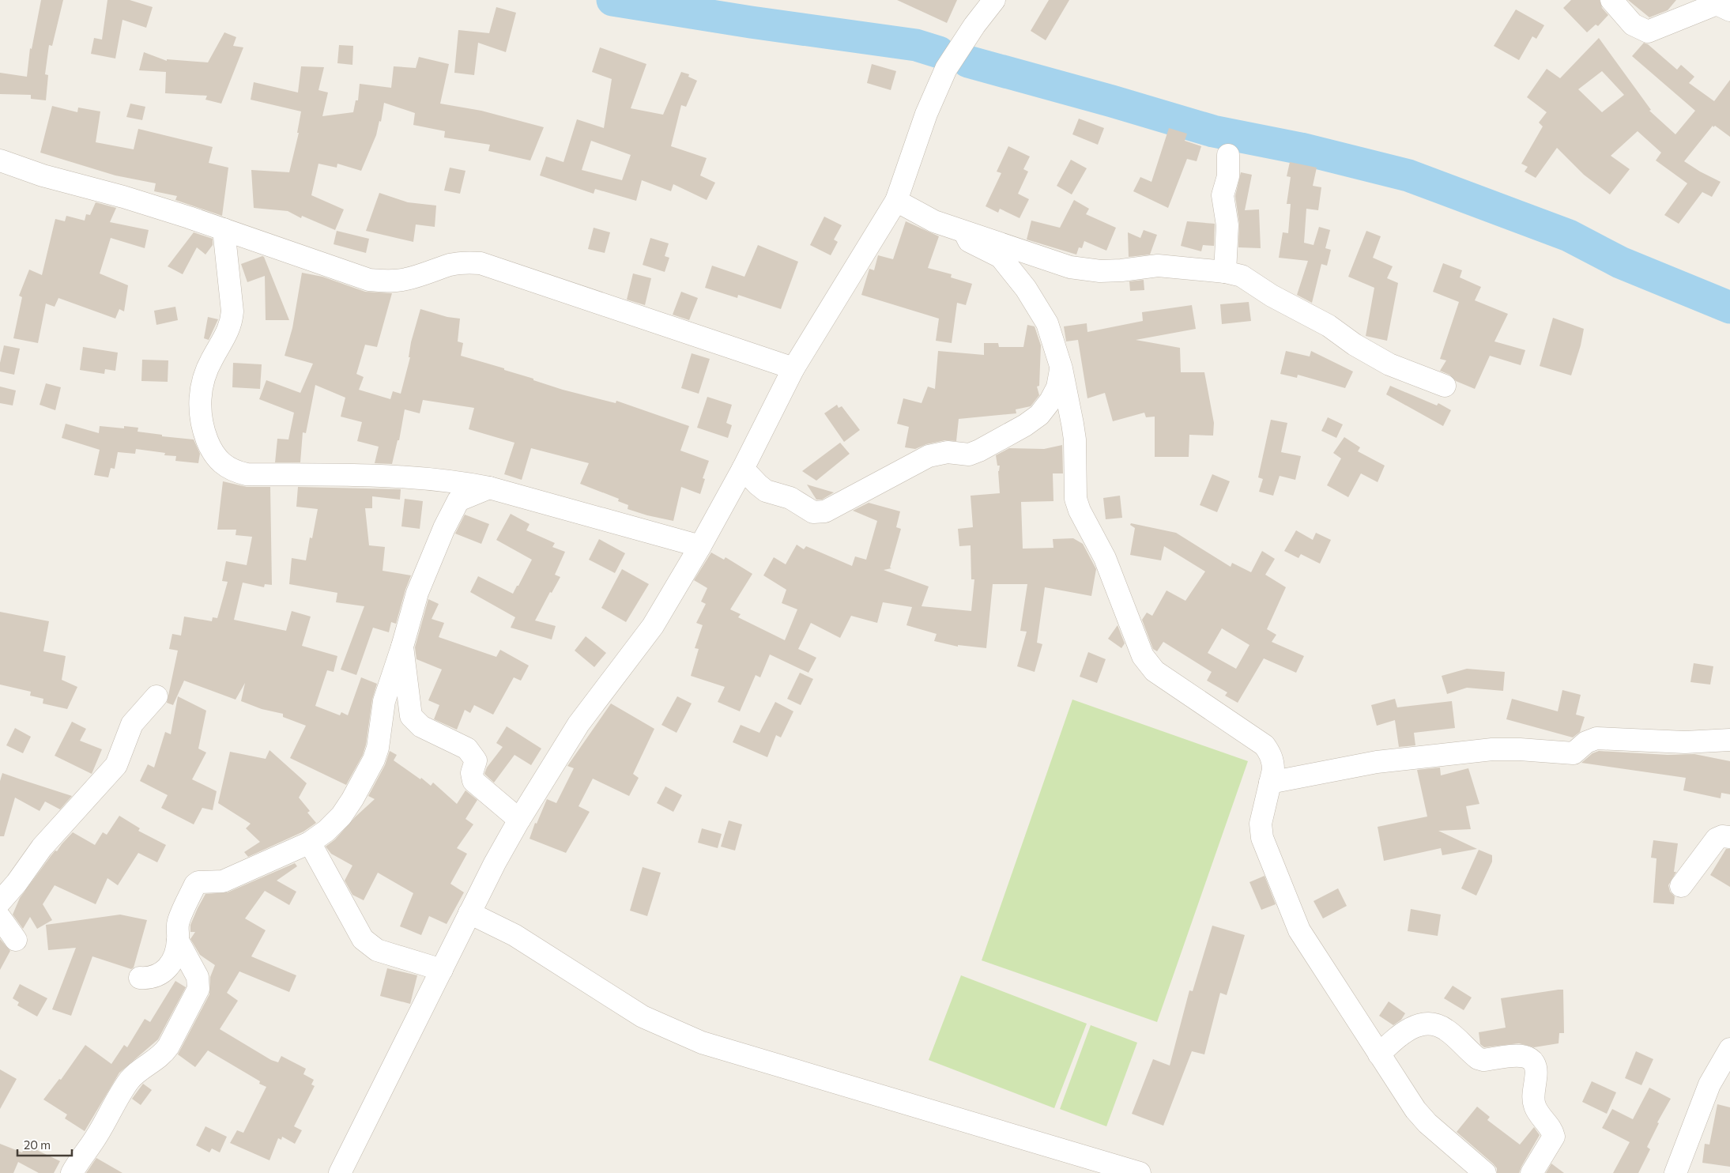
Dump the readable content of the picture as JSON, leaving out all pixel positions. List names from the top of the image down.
{
  "scale_bar": "20 m"
}
